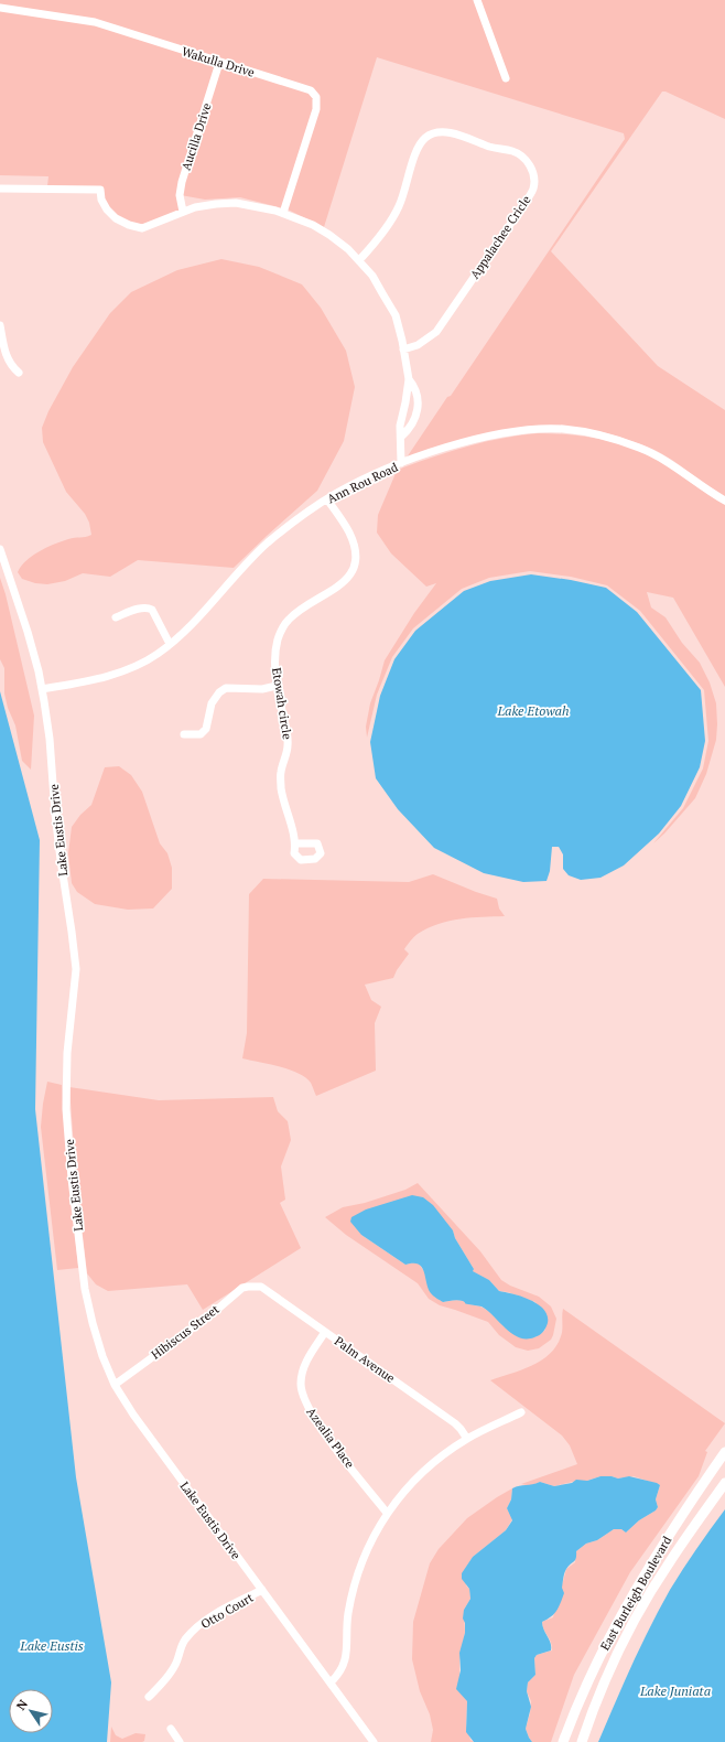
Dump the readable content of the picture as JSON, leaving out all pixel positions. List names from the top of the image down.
{
  "streets": {
    "main road": ["East Burleigh Boulevard"],
    "street": [
      "Wakulla Drive",
      "Aucilla Drive",
      "Appalachee Cricle",
      "Ann Rou Road",
      "Etowah circle",
      "Lake Eustis Drive",
      "Hibiscus Street",
      "Palm Avenue",
      "Azealia Place",
      "Otto Court"
    ]
  },
  "crossings": [
    ["Wakulla Drive", "Aucilla Drive"],
    ["Ann Rou Road", "Etowah circle"],
    ["Ann Rou Road", "Lake Eustis Drive"],
    ["Lake Eustis Drive", "Hibiscus Street"],
    ["Lake Eustis Drive", "Otto Court"],
    ["Hibiscus Street", "Palm Avenue"],
    ["Palm Avenue", "Azealia Place"]
  ],
  "water": ["Lake Etowah", "Lake Eustis", "Lake Juniata"],
  "north": "top left"
}
